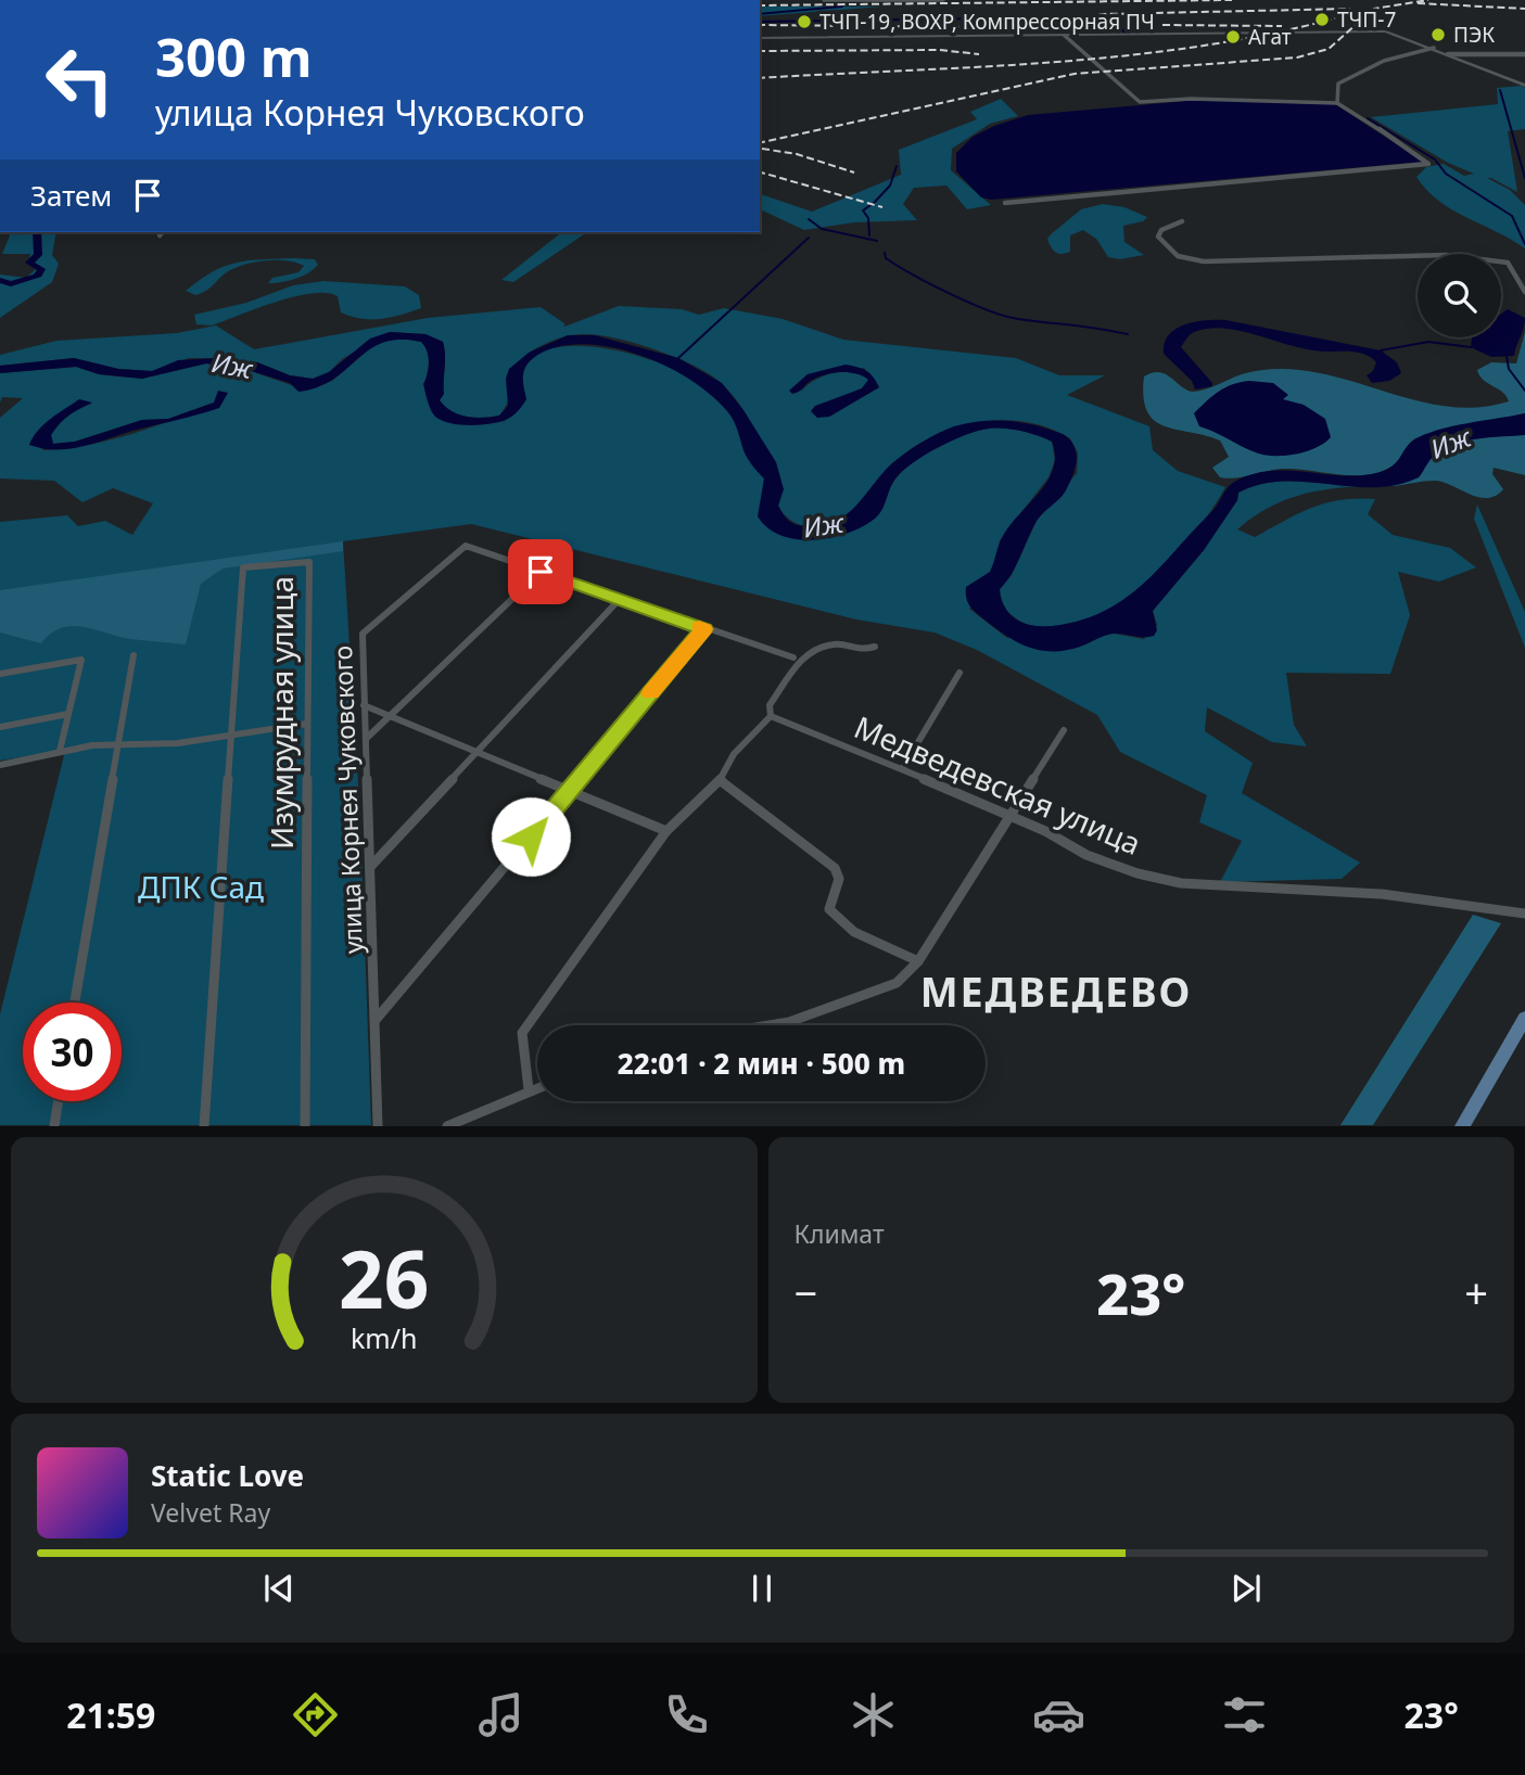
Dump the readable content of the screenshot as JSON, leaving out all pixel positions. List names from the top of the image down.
{
  "streets": {
    "street": ["Изумрудная улица", "Медведевская улица", "улица Корнея Чуковского"]
  },
  "districts": ["МЕДВЕДЕВО"],
  "water": ["Иж"],
  "parks": ["ДПК Сад"],
  "places": [
    "ТЧП-7",
    "ТЧП-19, ВОХР, Компрессорная ПЧ",
    "ПЭК",
    "Агат"
  ],
  "page": {
    "turn": ["300 m", "улица Корнея Чуковского"],
    "then": "Затем",
    "limit": "30",
    "trip": "22:01 · 2 мин · 500 m",
    "tile": "Климат",
    "heat": ["−", "23°", "+"],
    "song": ["Static Love", "Velvet Ray"],
    "tabs": ["21:59", "23°"],
    "gauge": ["26", "km/h"]
  }
}
